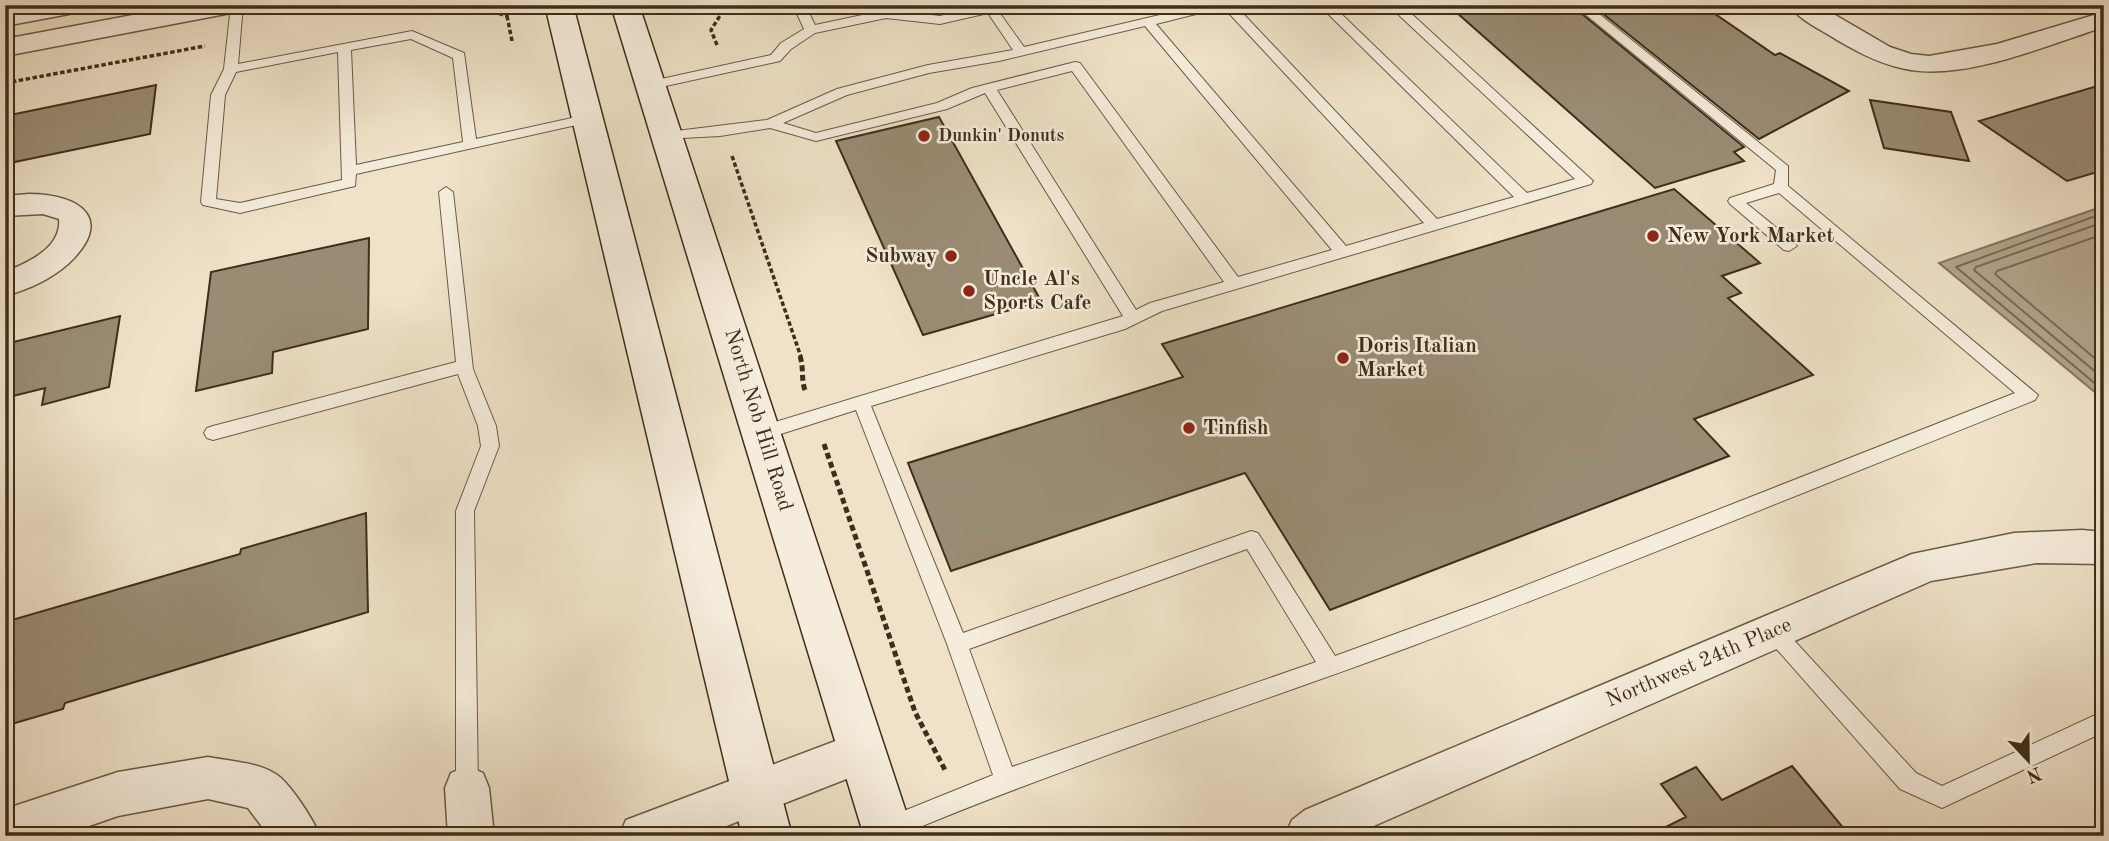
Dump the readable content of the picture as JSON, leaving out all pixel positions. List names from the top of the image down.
{
  "streets": {
    "main road": ["North Nob Hill Road"],
    "street": ["Northwest 24th Place"]
  },
  "places": [
    "Dunkin' Donuts",
    "New York Market",
    "Subway",
    "Uncle Al's Sports Cafe",
    "Doris Italian Market",
    "Tinfish"
  ],
  "north": "bottom"
}
